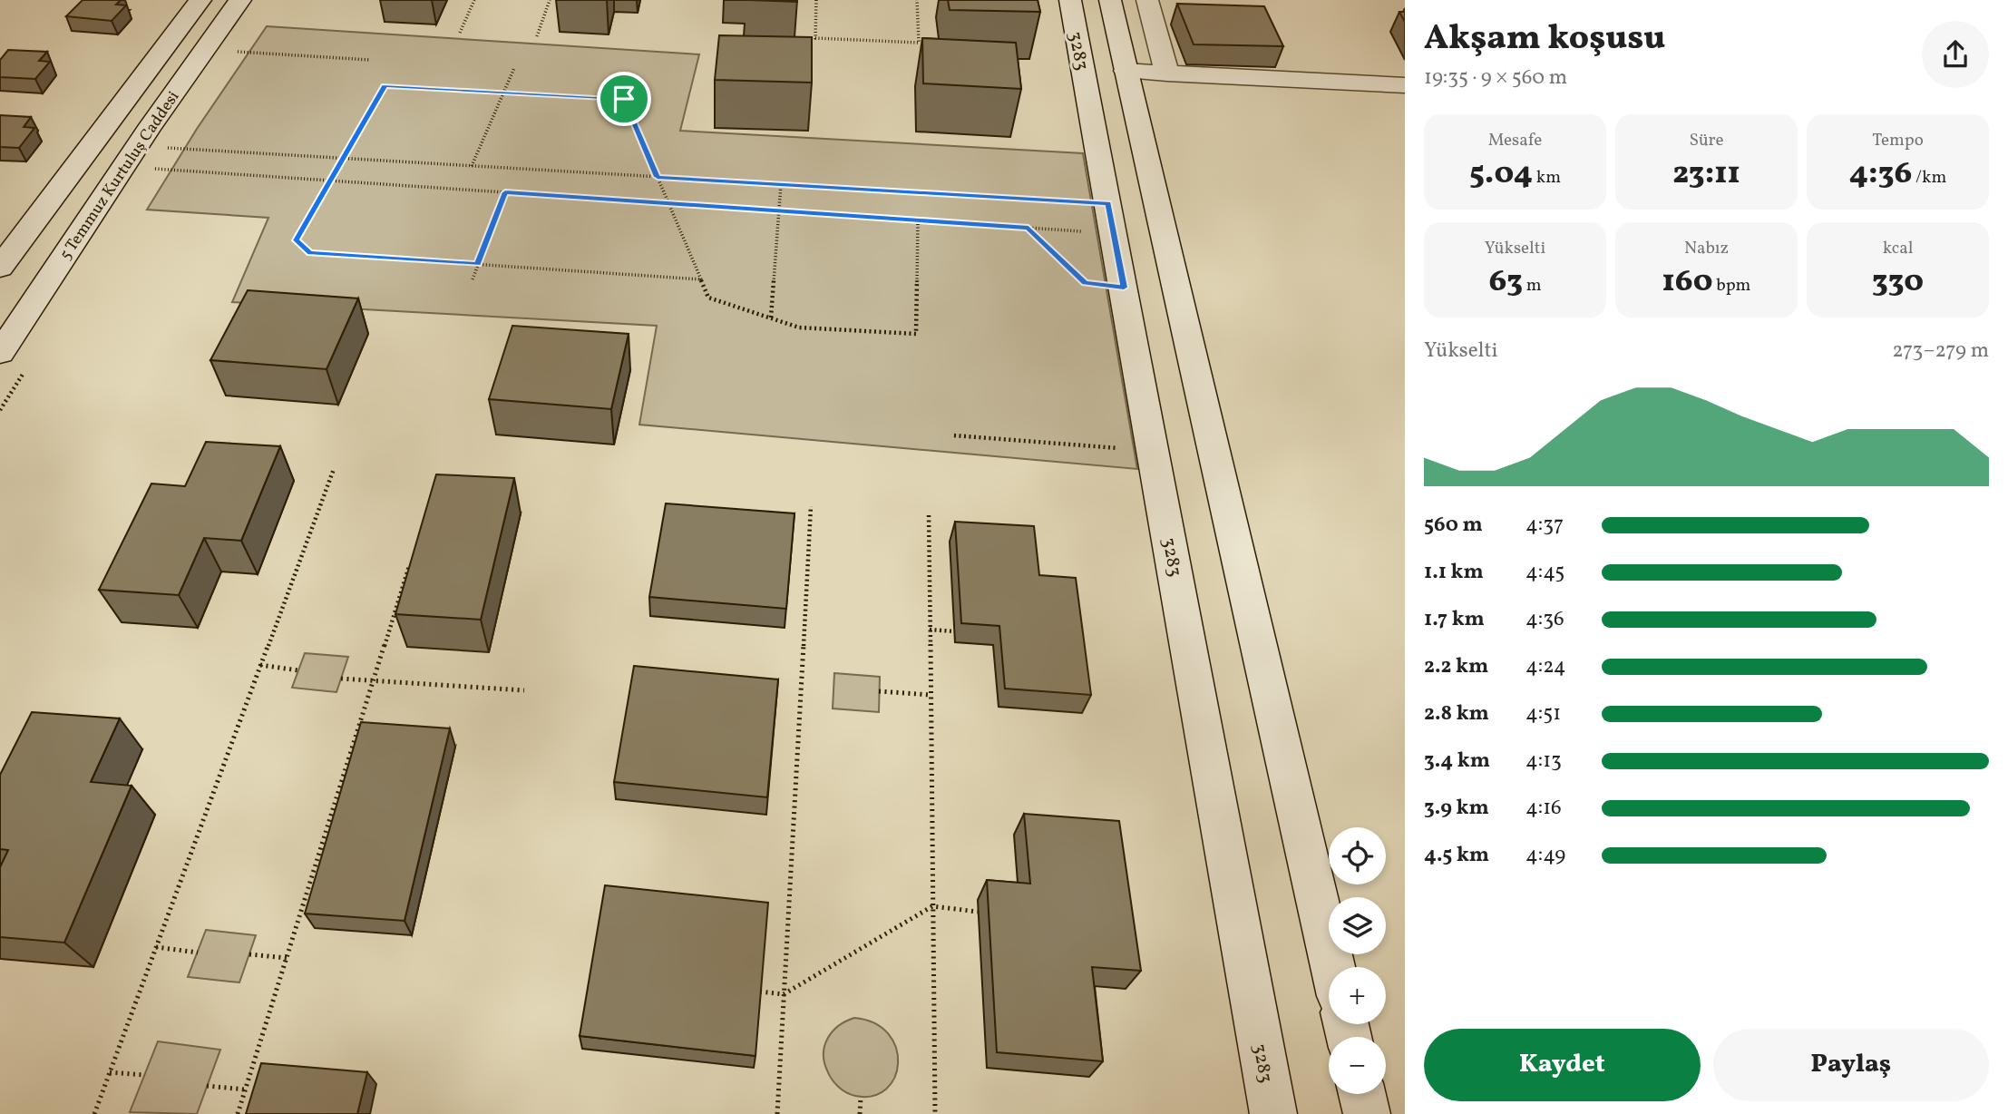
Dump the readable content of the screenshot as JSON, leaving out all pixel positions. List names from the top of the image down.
{
  "streets": {
    "street": ["3283", "5 Temmuz Kurtuluş Caddesi"]
  },
  "page": {
    "heading": ["Akşam koşusu", "19:35 · 9 × 560 m"],
    "stats": [
      ["Mesafe", "5.04 km"],
      ["Süre", "23:11"],
      ["Tempo", "4:36 /km"],
      ["Yükselti", "63 m"],
      ["Nabız", "160 bpm"],
      ["kcal", "330"]
    ],
    "chart": ["Yükselti", "273–279 m"],
    "list": [
      {
        "name": "560 m",
        "note": "4:37"
      },
      {
        "name": "1.1 km",
        "note": "4:45"
      },
      {
        "name": "1.7 km",
        "note": "4:36"
      },
      {
        "name": "2.2 km",
        "note": "4:24"
      },
      {
        "name": "2.8 km",
        "note": "4:51"
      },
      {
        "name": "3.4 km",
        "note": "4:13"
      },
      {
        "name": "3.9 km",
        "note": "4:16"
      },
      {
        "name": "4.5 km",
        "note": "4:49"
      }
    ],
    "map_buttons": ["+", "−"],
    "buttons": ["Kaydet", "Paylaş"]
  }
}
